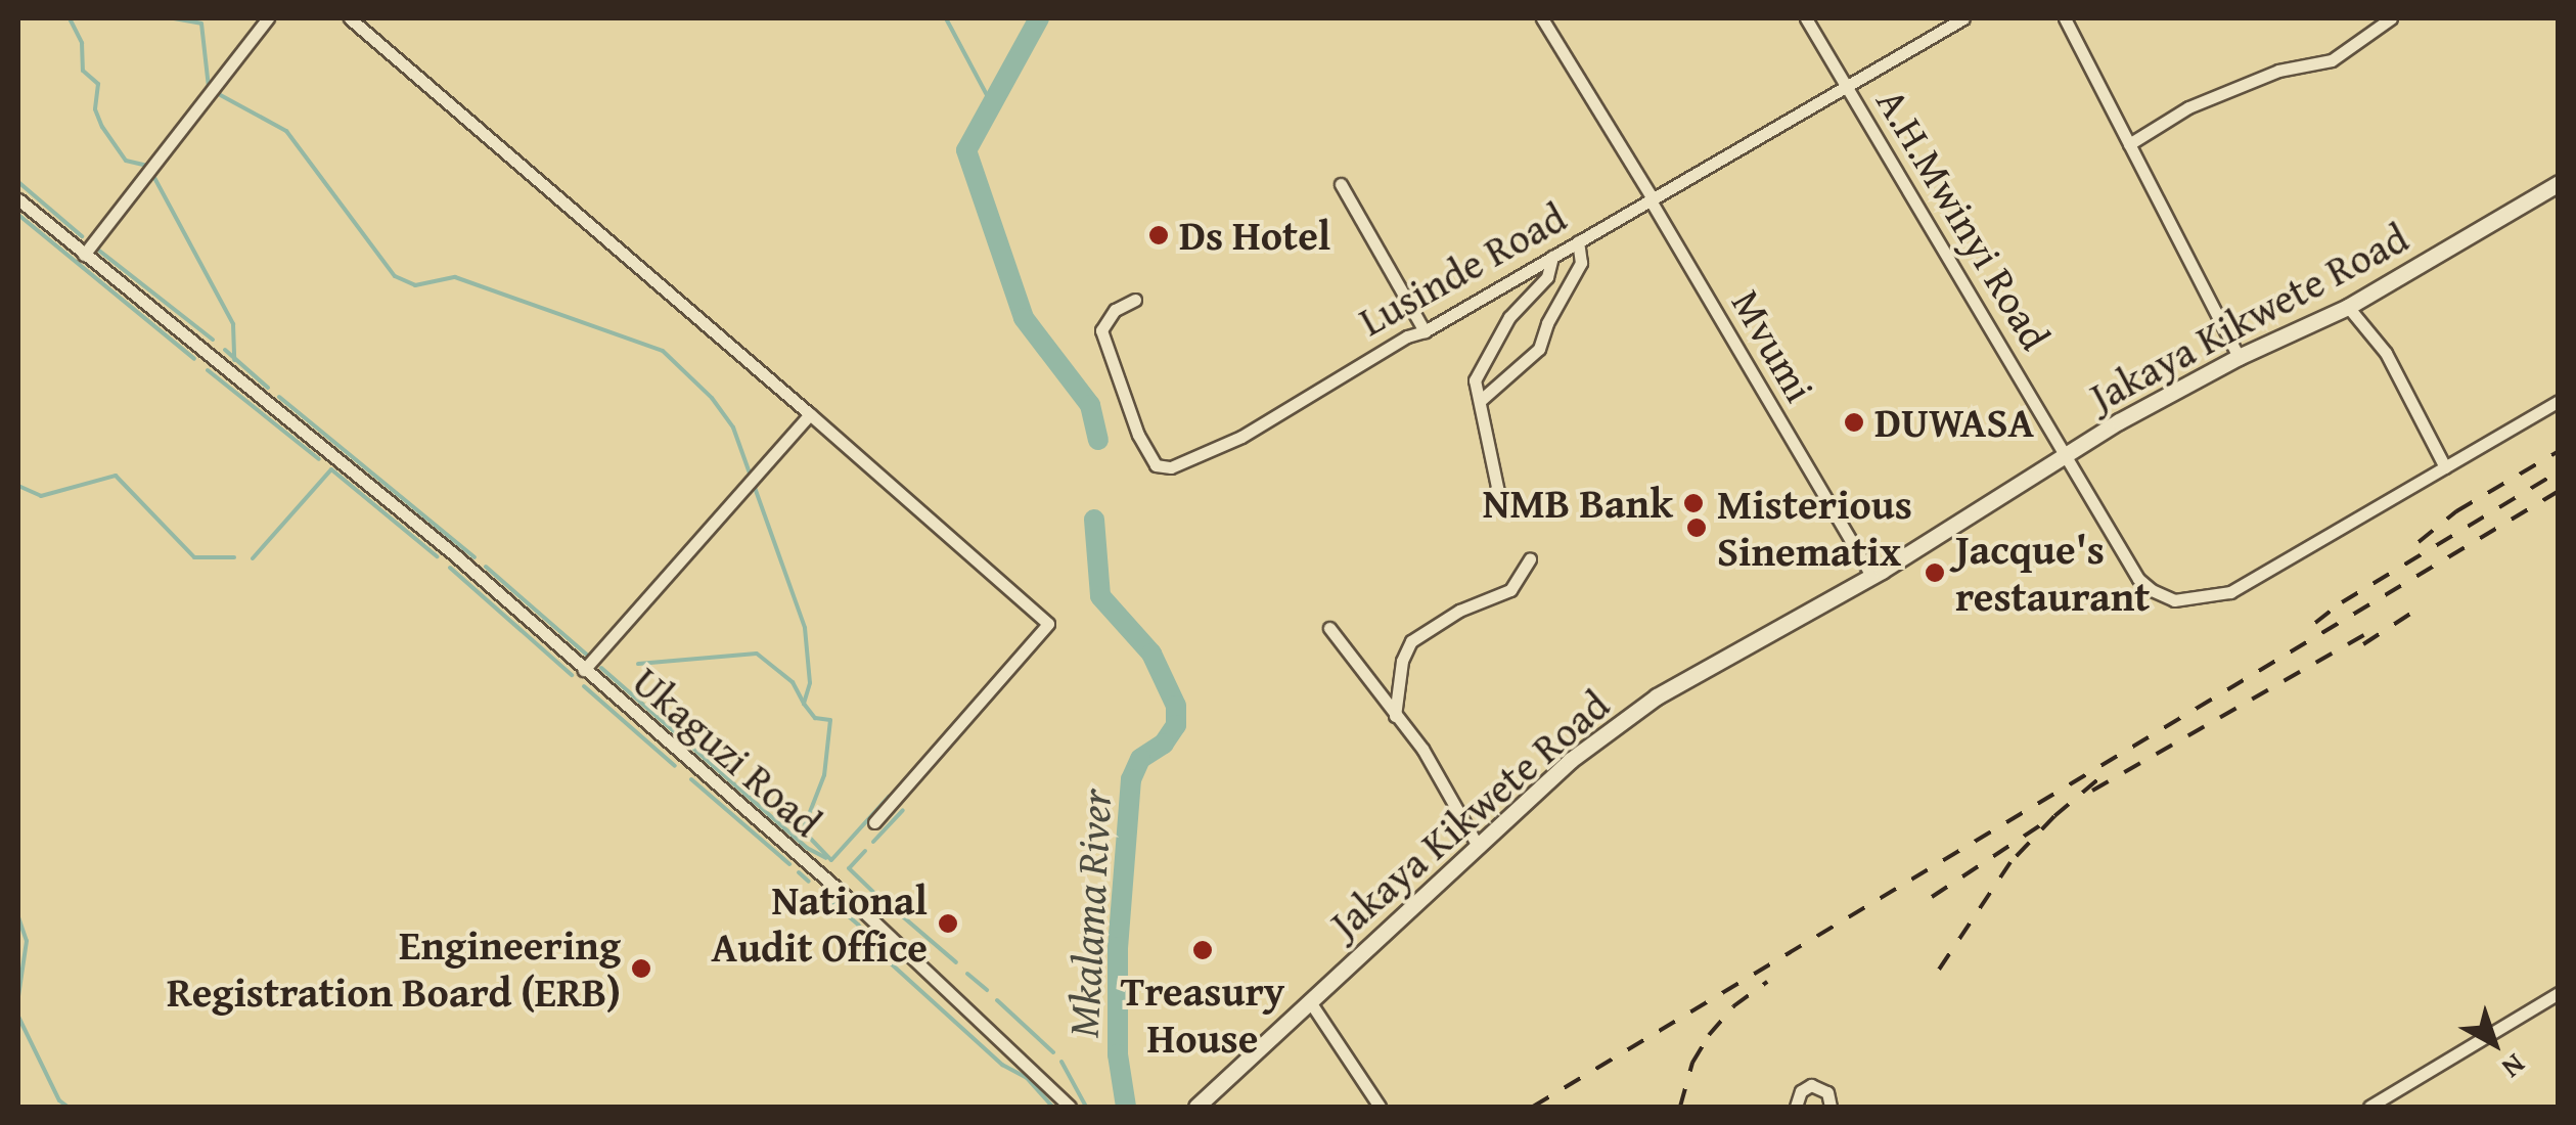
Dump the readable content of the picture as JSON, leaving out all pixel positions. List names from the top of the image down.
{
  "streets": {
    "main road": ["Jakaya Kikwete Road"],
    "street": [
      "A.H.Mwinyi Road",
      "Lusinde Road",
      "Mvumi",
      "Ukaguzi Road"
    ]
  },
  "crossings": [
    ["A.H.Mwinyi Road", "Lusinde Road"],
    ["A.H.Mwinyi Road", "Jakaya Kikwete Road"],
    ["Lusinde Road", "Mvumi"],
    ["Jakaya Kikwete Road", "Mvumi"]
  ],
  "water": ["Mkalama River"],
  "places": [
    "Ds Hotel",
    "DUWASA",
    "NMB Bank",
    "Misterious Sinematix",
    "Jacque's restaurant",
    "National Audit Office",
    "Treasury House",
    "Engineering Registration Board (ERB)"
  ],
  "north": "bottom right"
}
